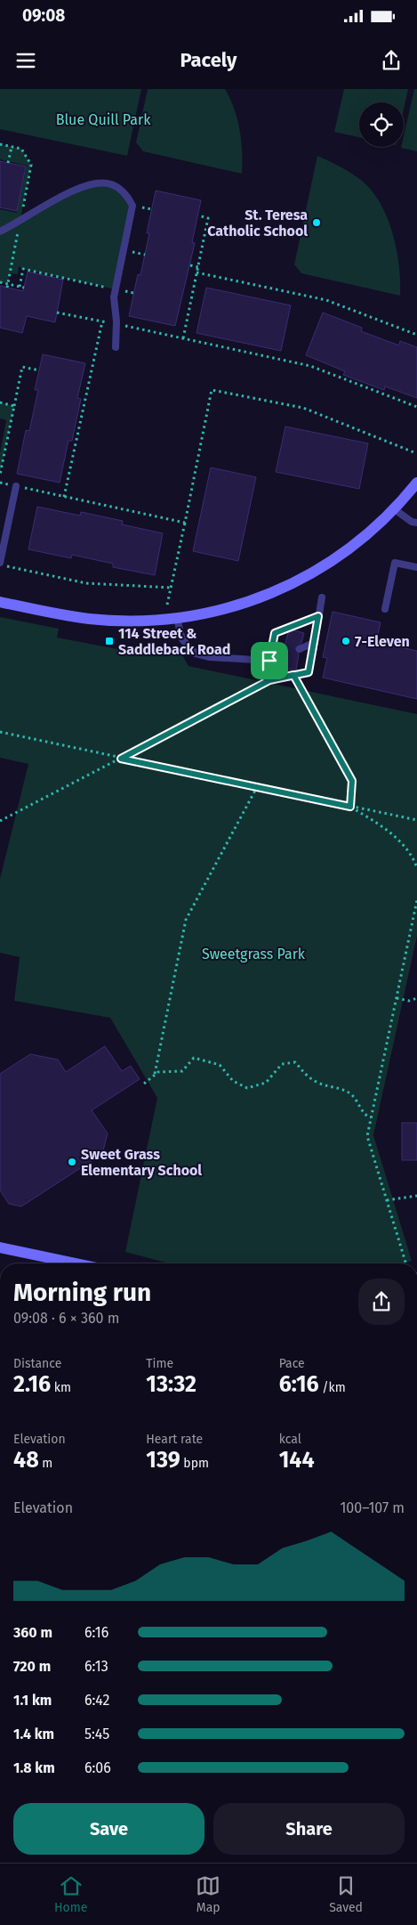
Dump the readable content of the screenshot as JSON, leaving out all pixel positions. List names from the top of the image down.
{
  "parks": ["Blue Quill Park", "Sweetgrass Park"],
  "places": {
    "other": ["St. Teresa Catholic School", "7-Eleven", "Sweet Grass Elementary School"],
    "transit": ["114 Street & Saddleback Road"]
  },
  "page": {
    "status": "09:08",
    "header": "Pacely",
    "heading": ["Morning run", "09:08 · 6 × 360 m"],
    "stats": [
      ["Distance", "2.16 km"],
      ["Time", "13:32"],
      ["Pace", "6:16 /km"],
      ["Elevation", "48 m"],
      ["Heart rate", "139 bpm"],
      ["kcal", "144"]
    ],
    "chart": ["Elevation", "100–107 m"],
    "list": [
      {
        "name": "360 m",
        "note": "6:16"
      },
      {
        "name": "720 m",
        "note": "6:13"
      },
      {
        "name": "1.1 km",
        "note": "6:42"
      },
      {
        "name": "1.4 km",
        "note": "5:45"
      },
      {
        "name": "1.8 km",
        "note": "6:06"
      }
    ],
    "buttons": ["Save", "Share"],
    "tabs": ["Home", "Map", "Saved"]
  }
}
